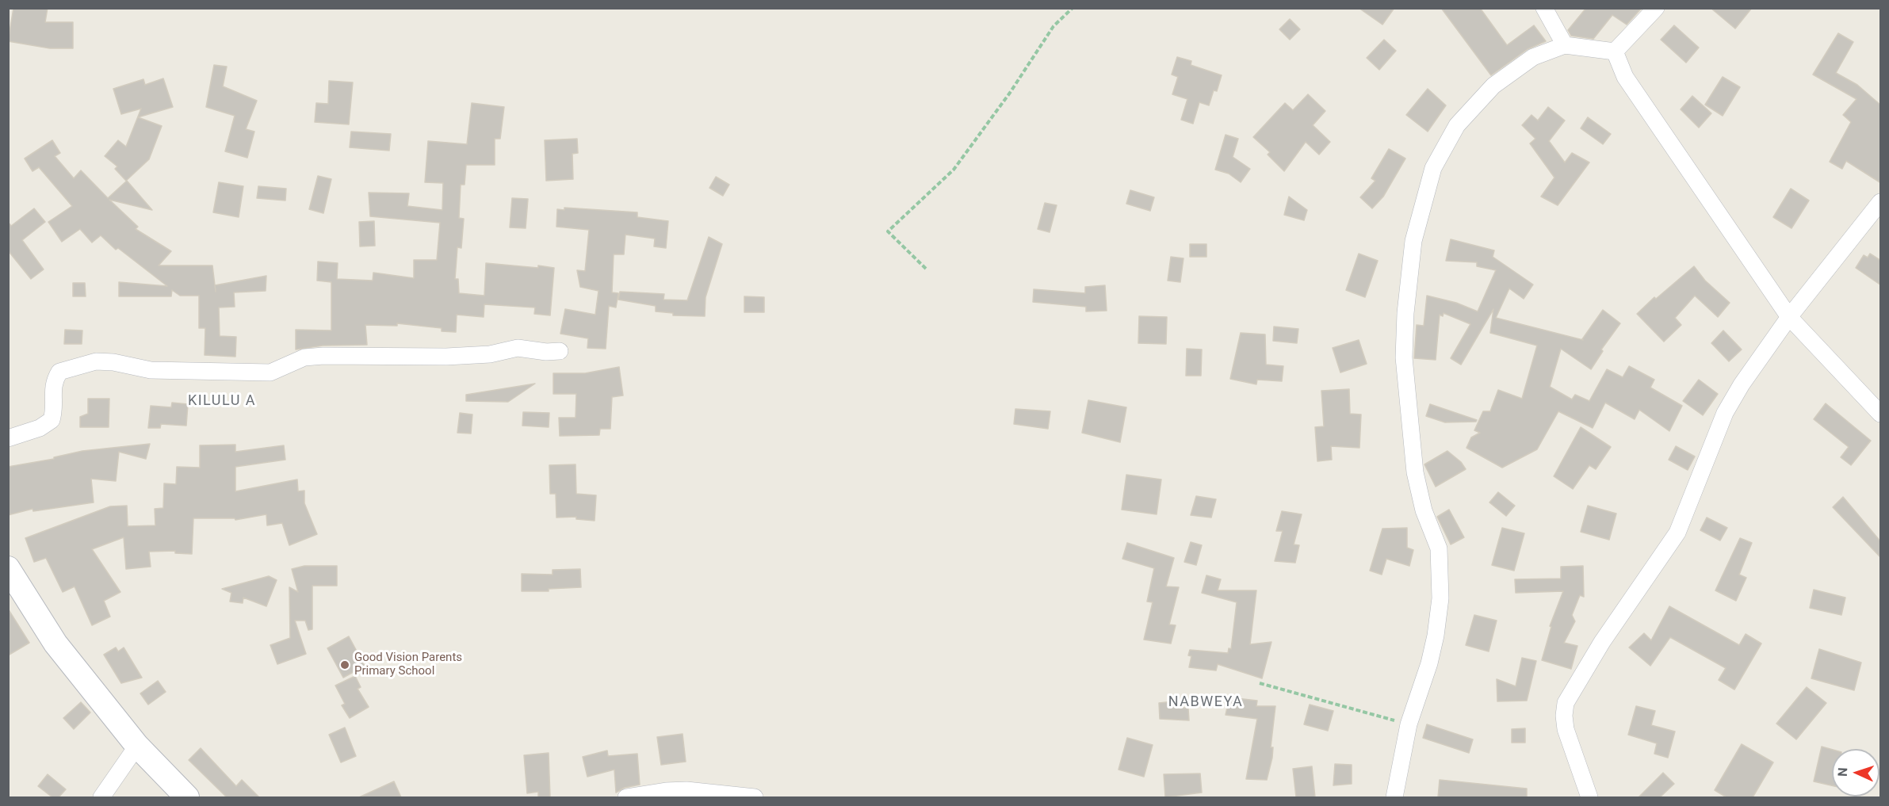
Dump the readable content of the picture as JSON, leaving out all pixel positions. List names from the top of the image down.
{
  "districts": ["KILULU A", "NABWEYA"],
  "places": ["Good Vision Parents Primary School"],
  "north": "left"
}
